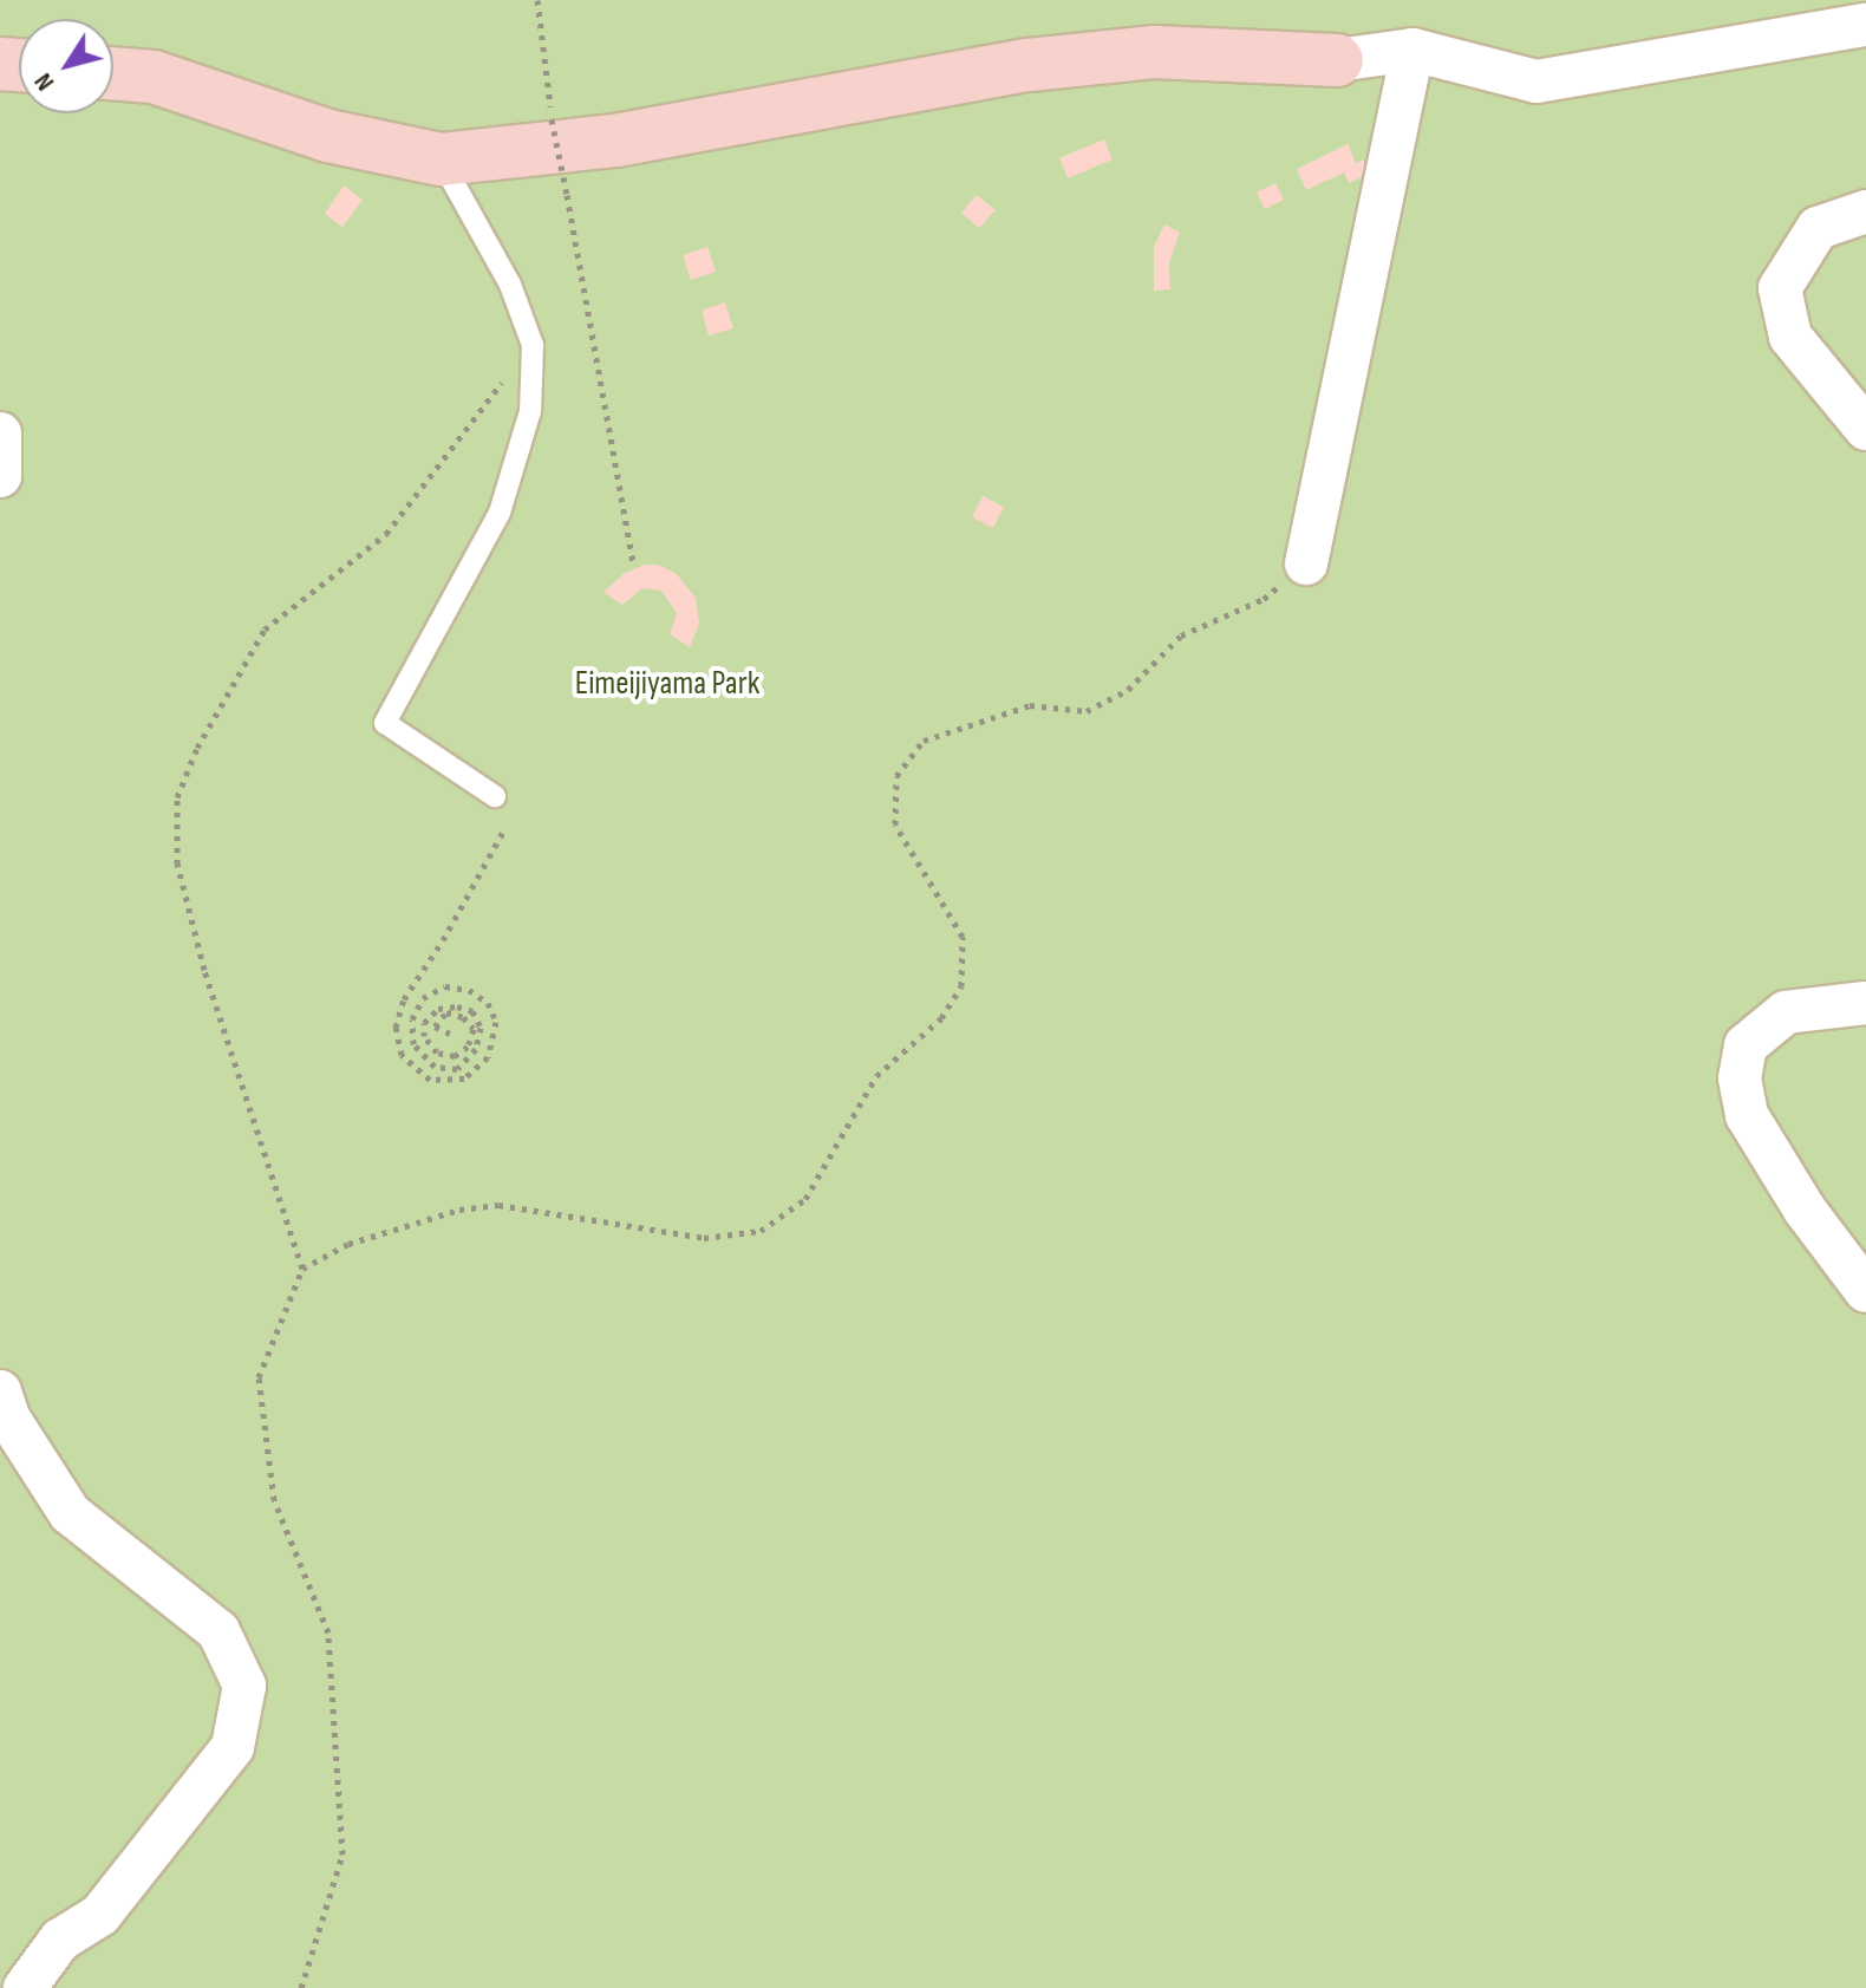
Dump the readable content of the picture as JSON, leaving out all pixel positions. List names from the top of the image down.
{
  "parks": ["Eimeijiyama Park"],
  "north": "bottom left"
}
